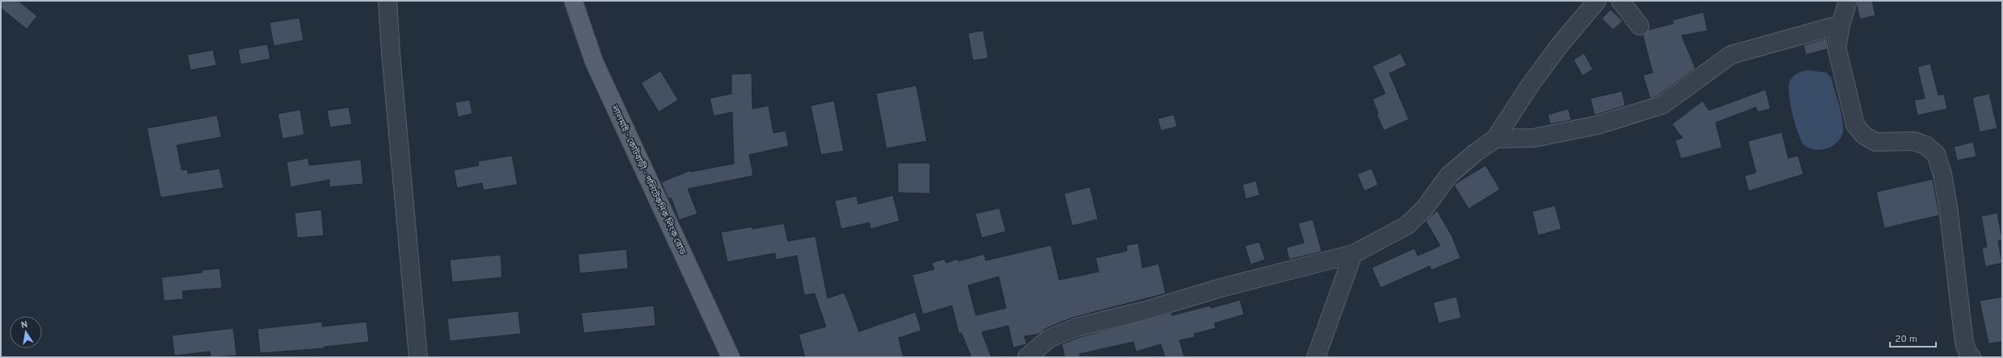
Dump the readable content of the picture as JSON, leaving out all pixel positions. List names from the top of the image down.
{
  "streets": {
    "main road": ["লালমাই - কোটবাড়ী - পলিটেকনিক লিংক রোড"]
  },
  "scale_bar": "20 m",
  "north": "top"
}
